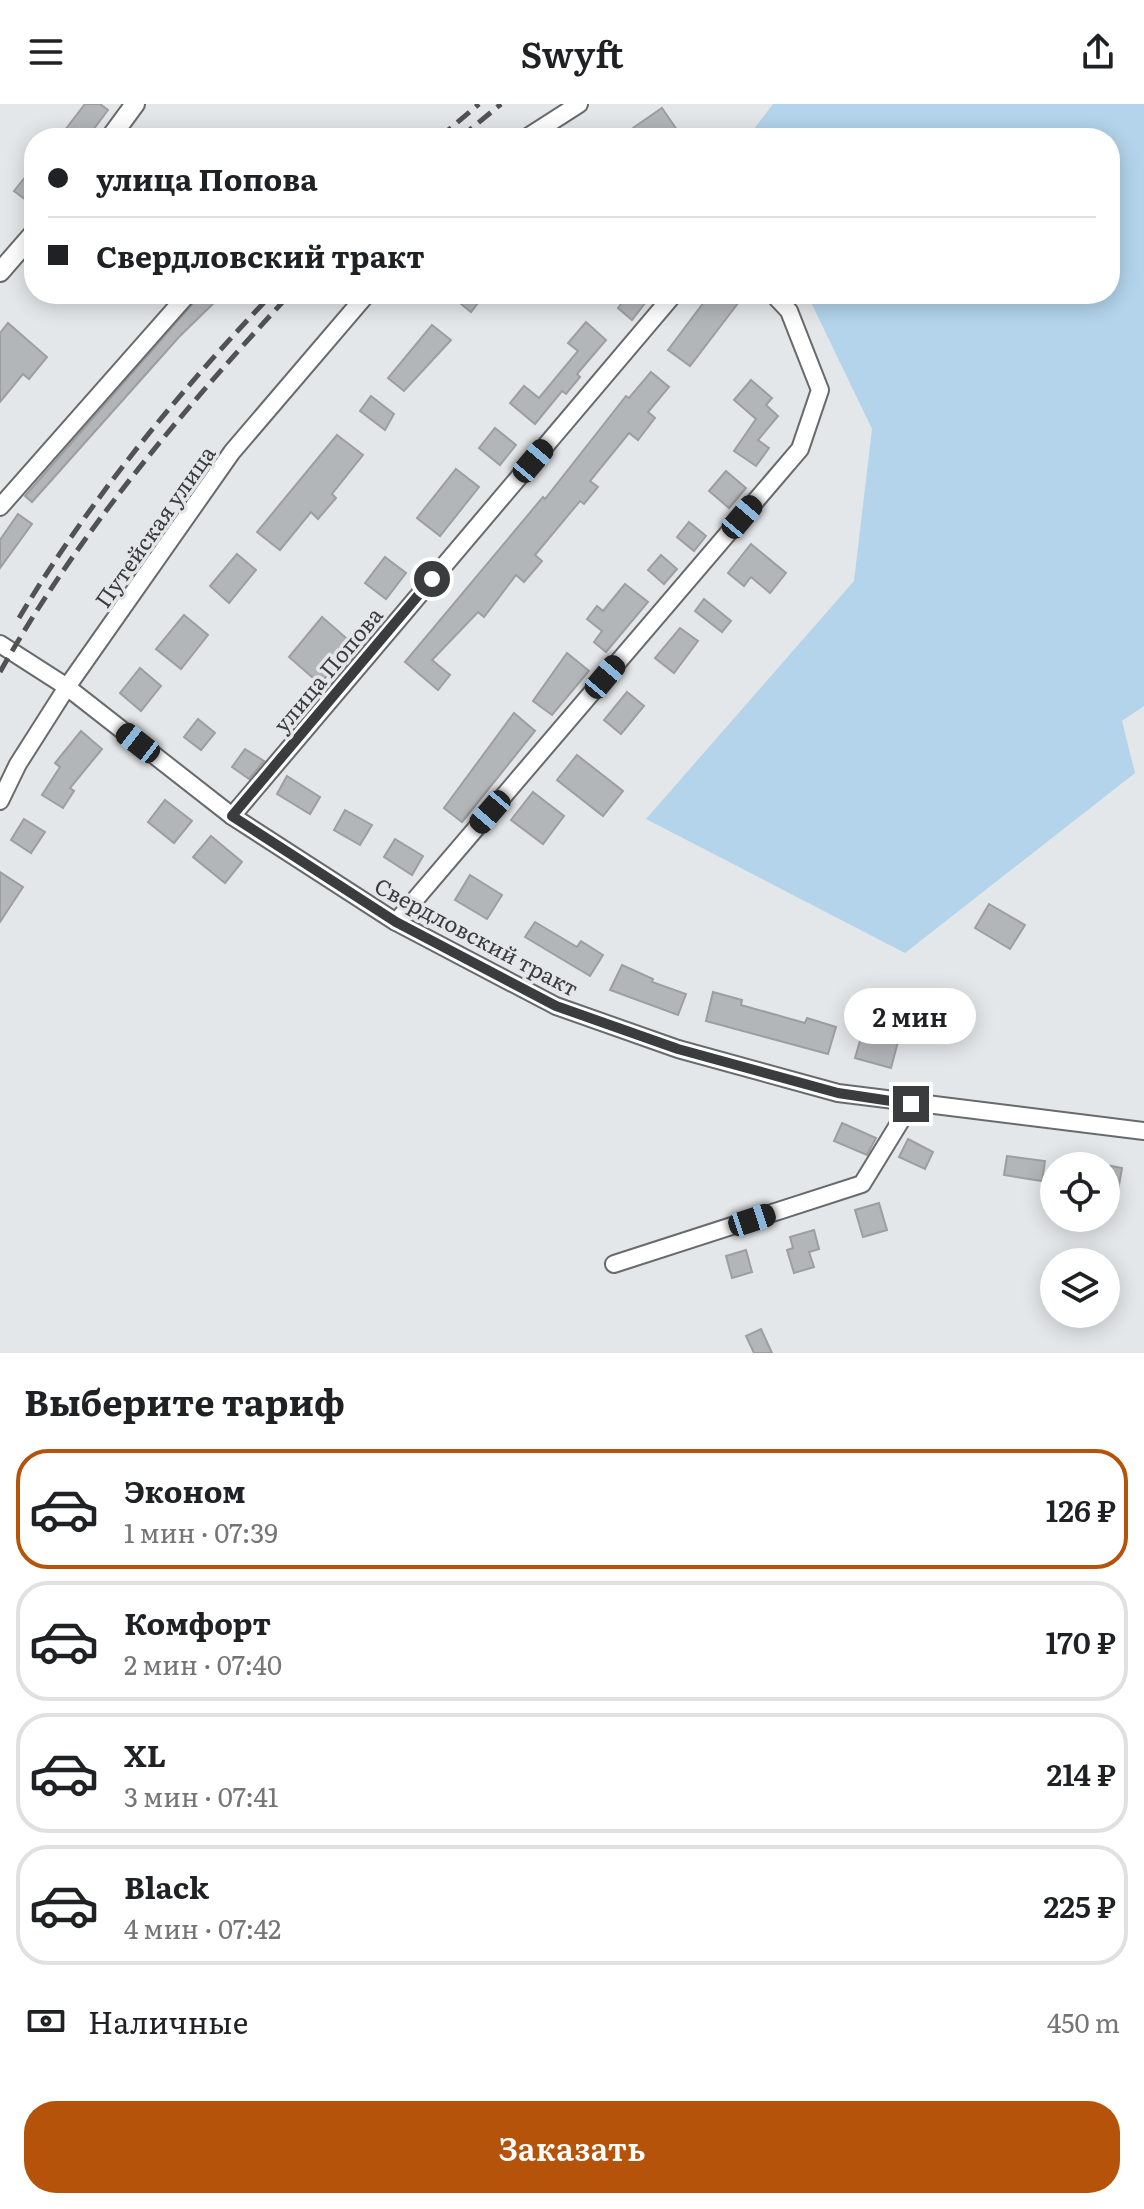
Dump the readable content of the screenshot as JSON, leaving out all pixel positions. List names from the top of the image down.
{
  "streets": {
    "street": ["Путейская улица", "улица Попова", "Свердловский тракт"]
  },
  "crossings": [
    ["Путейская улица", "Свердловский тракт"],
    ["улица Попова", "Свердловский тракт"]
  ],
  "page": {
    "header": "Swyft",
    "banner": ["улица Попова", "Свердловский тракт"],
    "bubble": "2 мин",
    "heading": "Выберите тариф",
    "list": [
      {
        "name": "Эконом",
        "note": "1 мин · 07:39",
        "value": "126 ₽"
      },
      {
        "name": "Комфорт",
        "note": "2 мин · 07:40",
        "value": "170 ₽"
      },
      {
        "name": "XL",
        "note": "3 мин · 07:41",
        "value": "214 ₽"
      },
      {
        "name": "Black",
        "note": "4 мин · 07:42",
        "value": "225 ₽"
      }
    ],
    "pay": ["Наличные", "450 m"],
    "buttons": "Заказать"
  }
}
